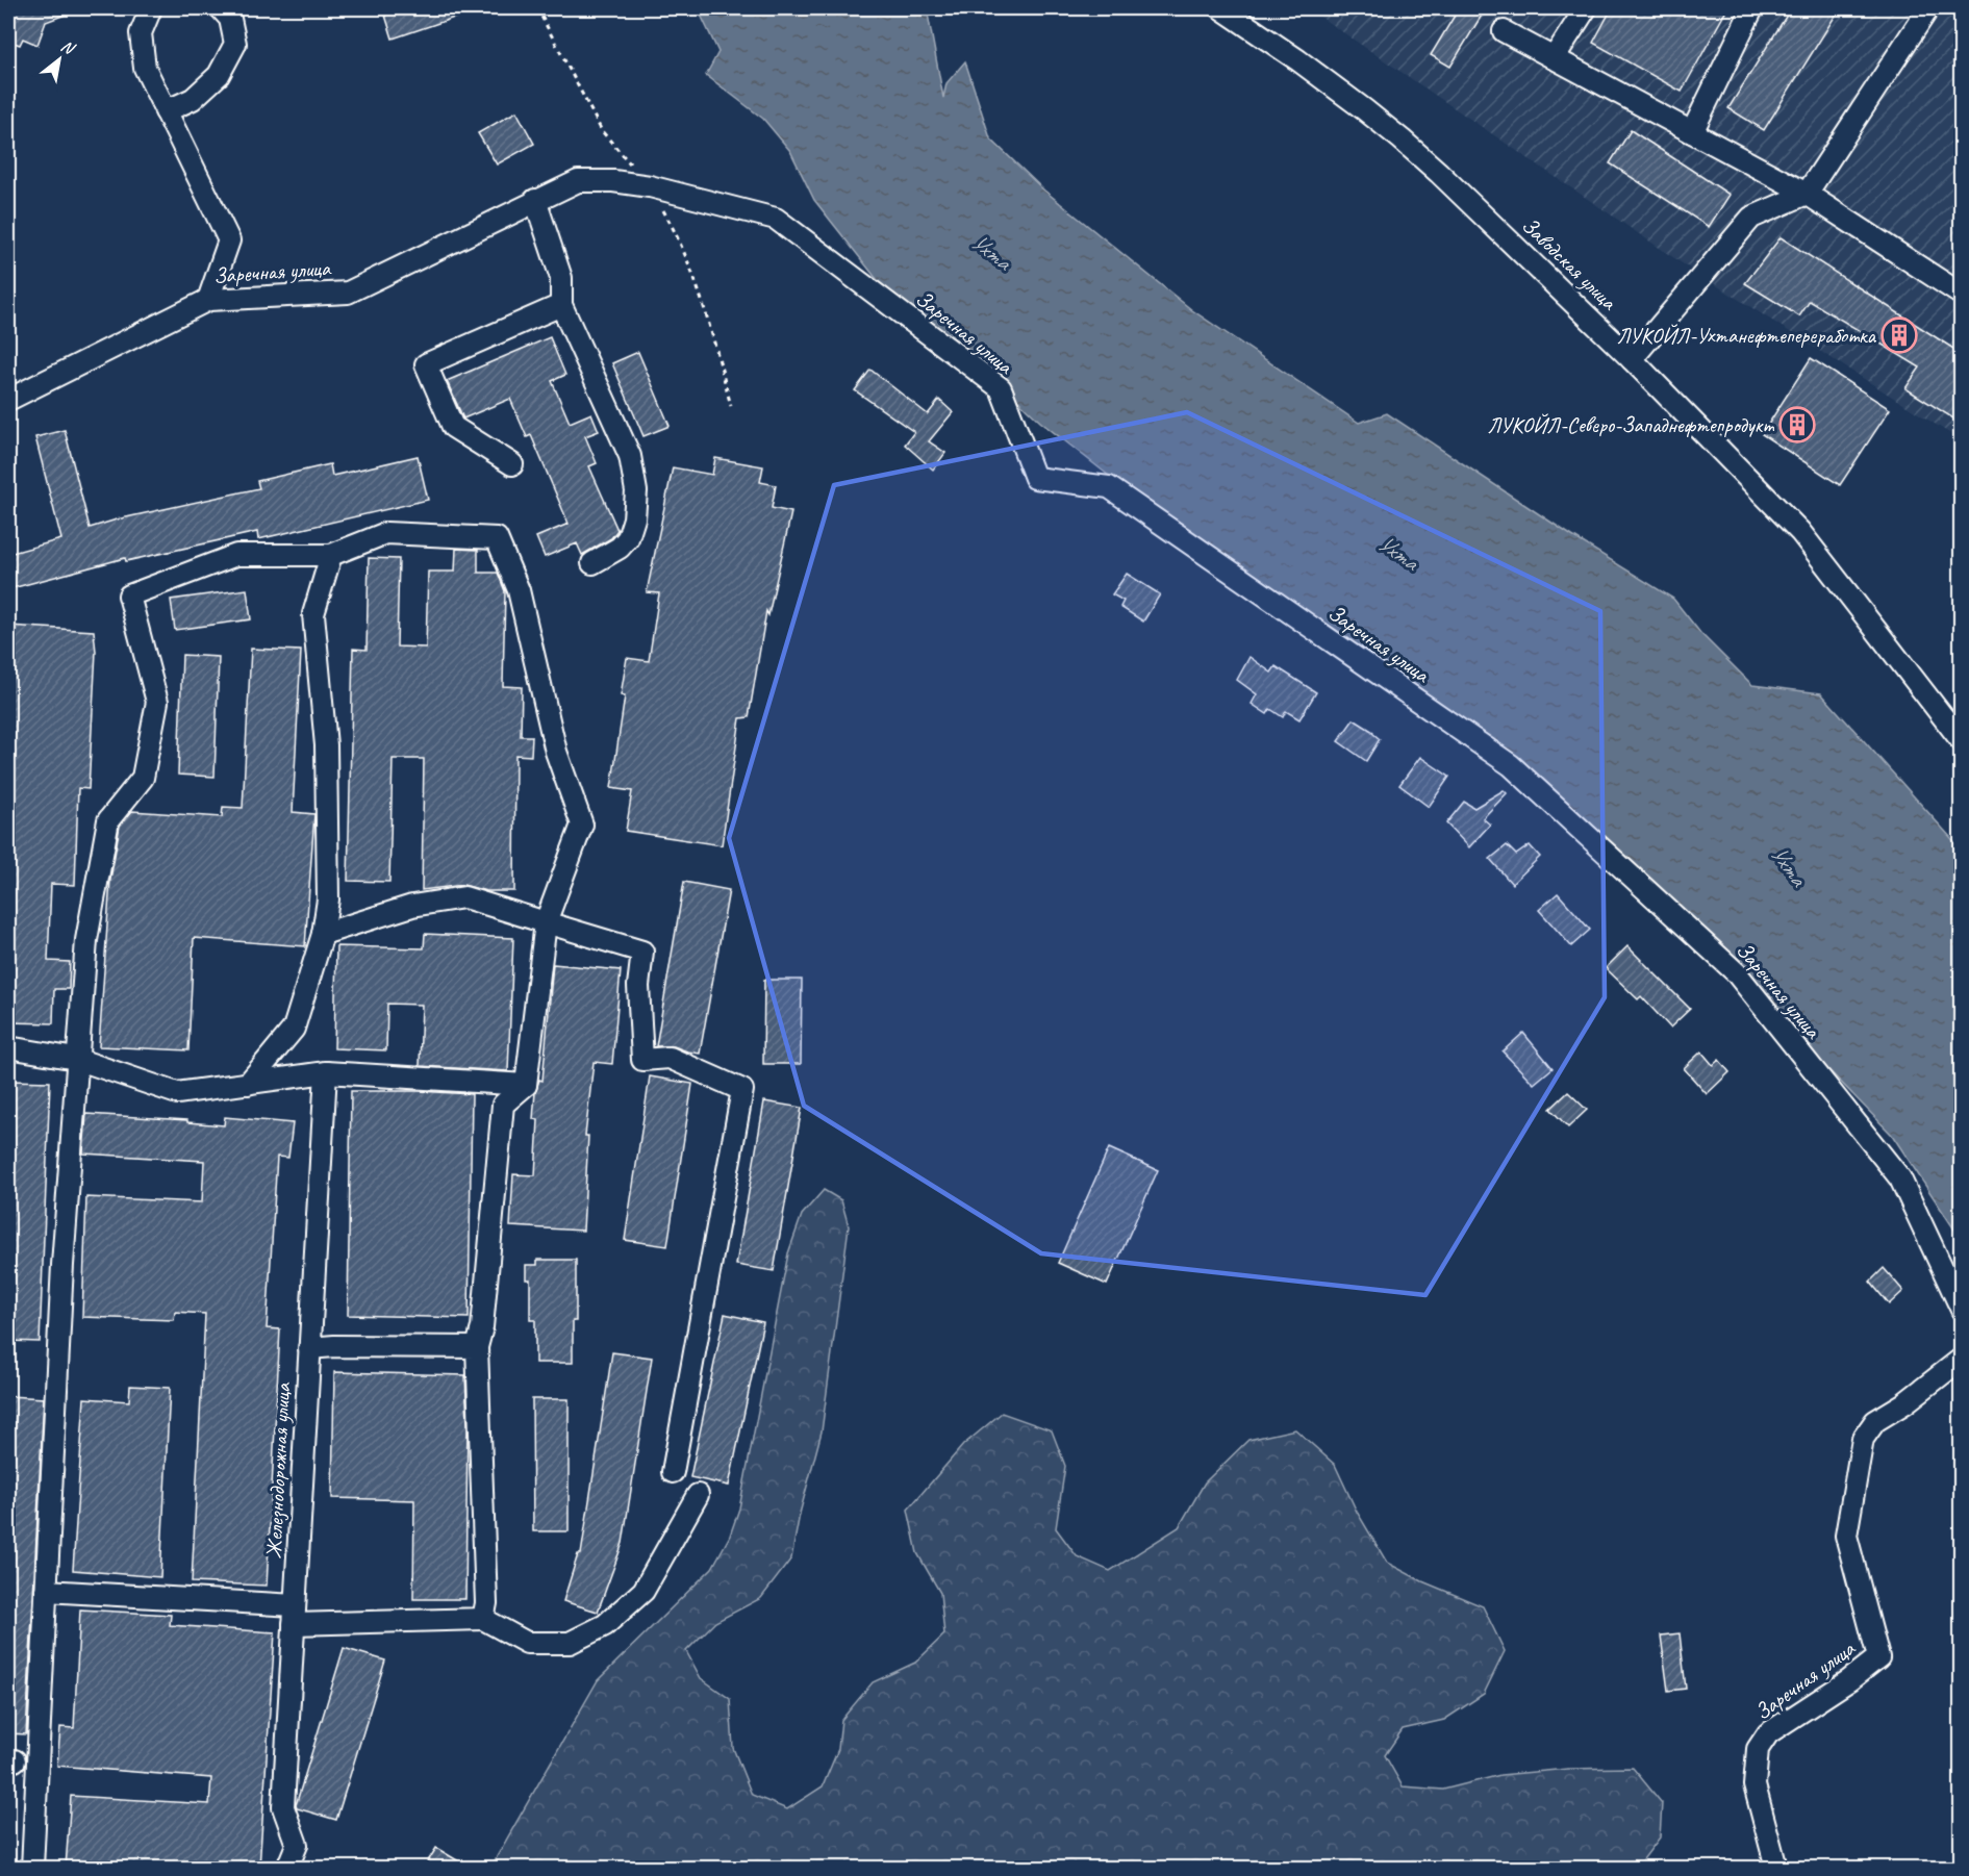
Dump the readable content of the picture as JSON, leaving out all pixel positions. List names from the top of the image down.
{
  "streets": {
    "street": ["Заводская улица", "Заречная улица", "Железнодорожная улица"]
  },
  "water": ["Ухта"],
  "places": {
    "building": ["ЛУКОЙЛ-Ухтанефтепереработка", "ЛУКОЙЛ-Северо-Западнефтепродукт"]
  },
  "north": "top right"
}
